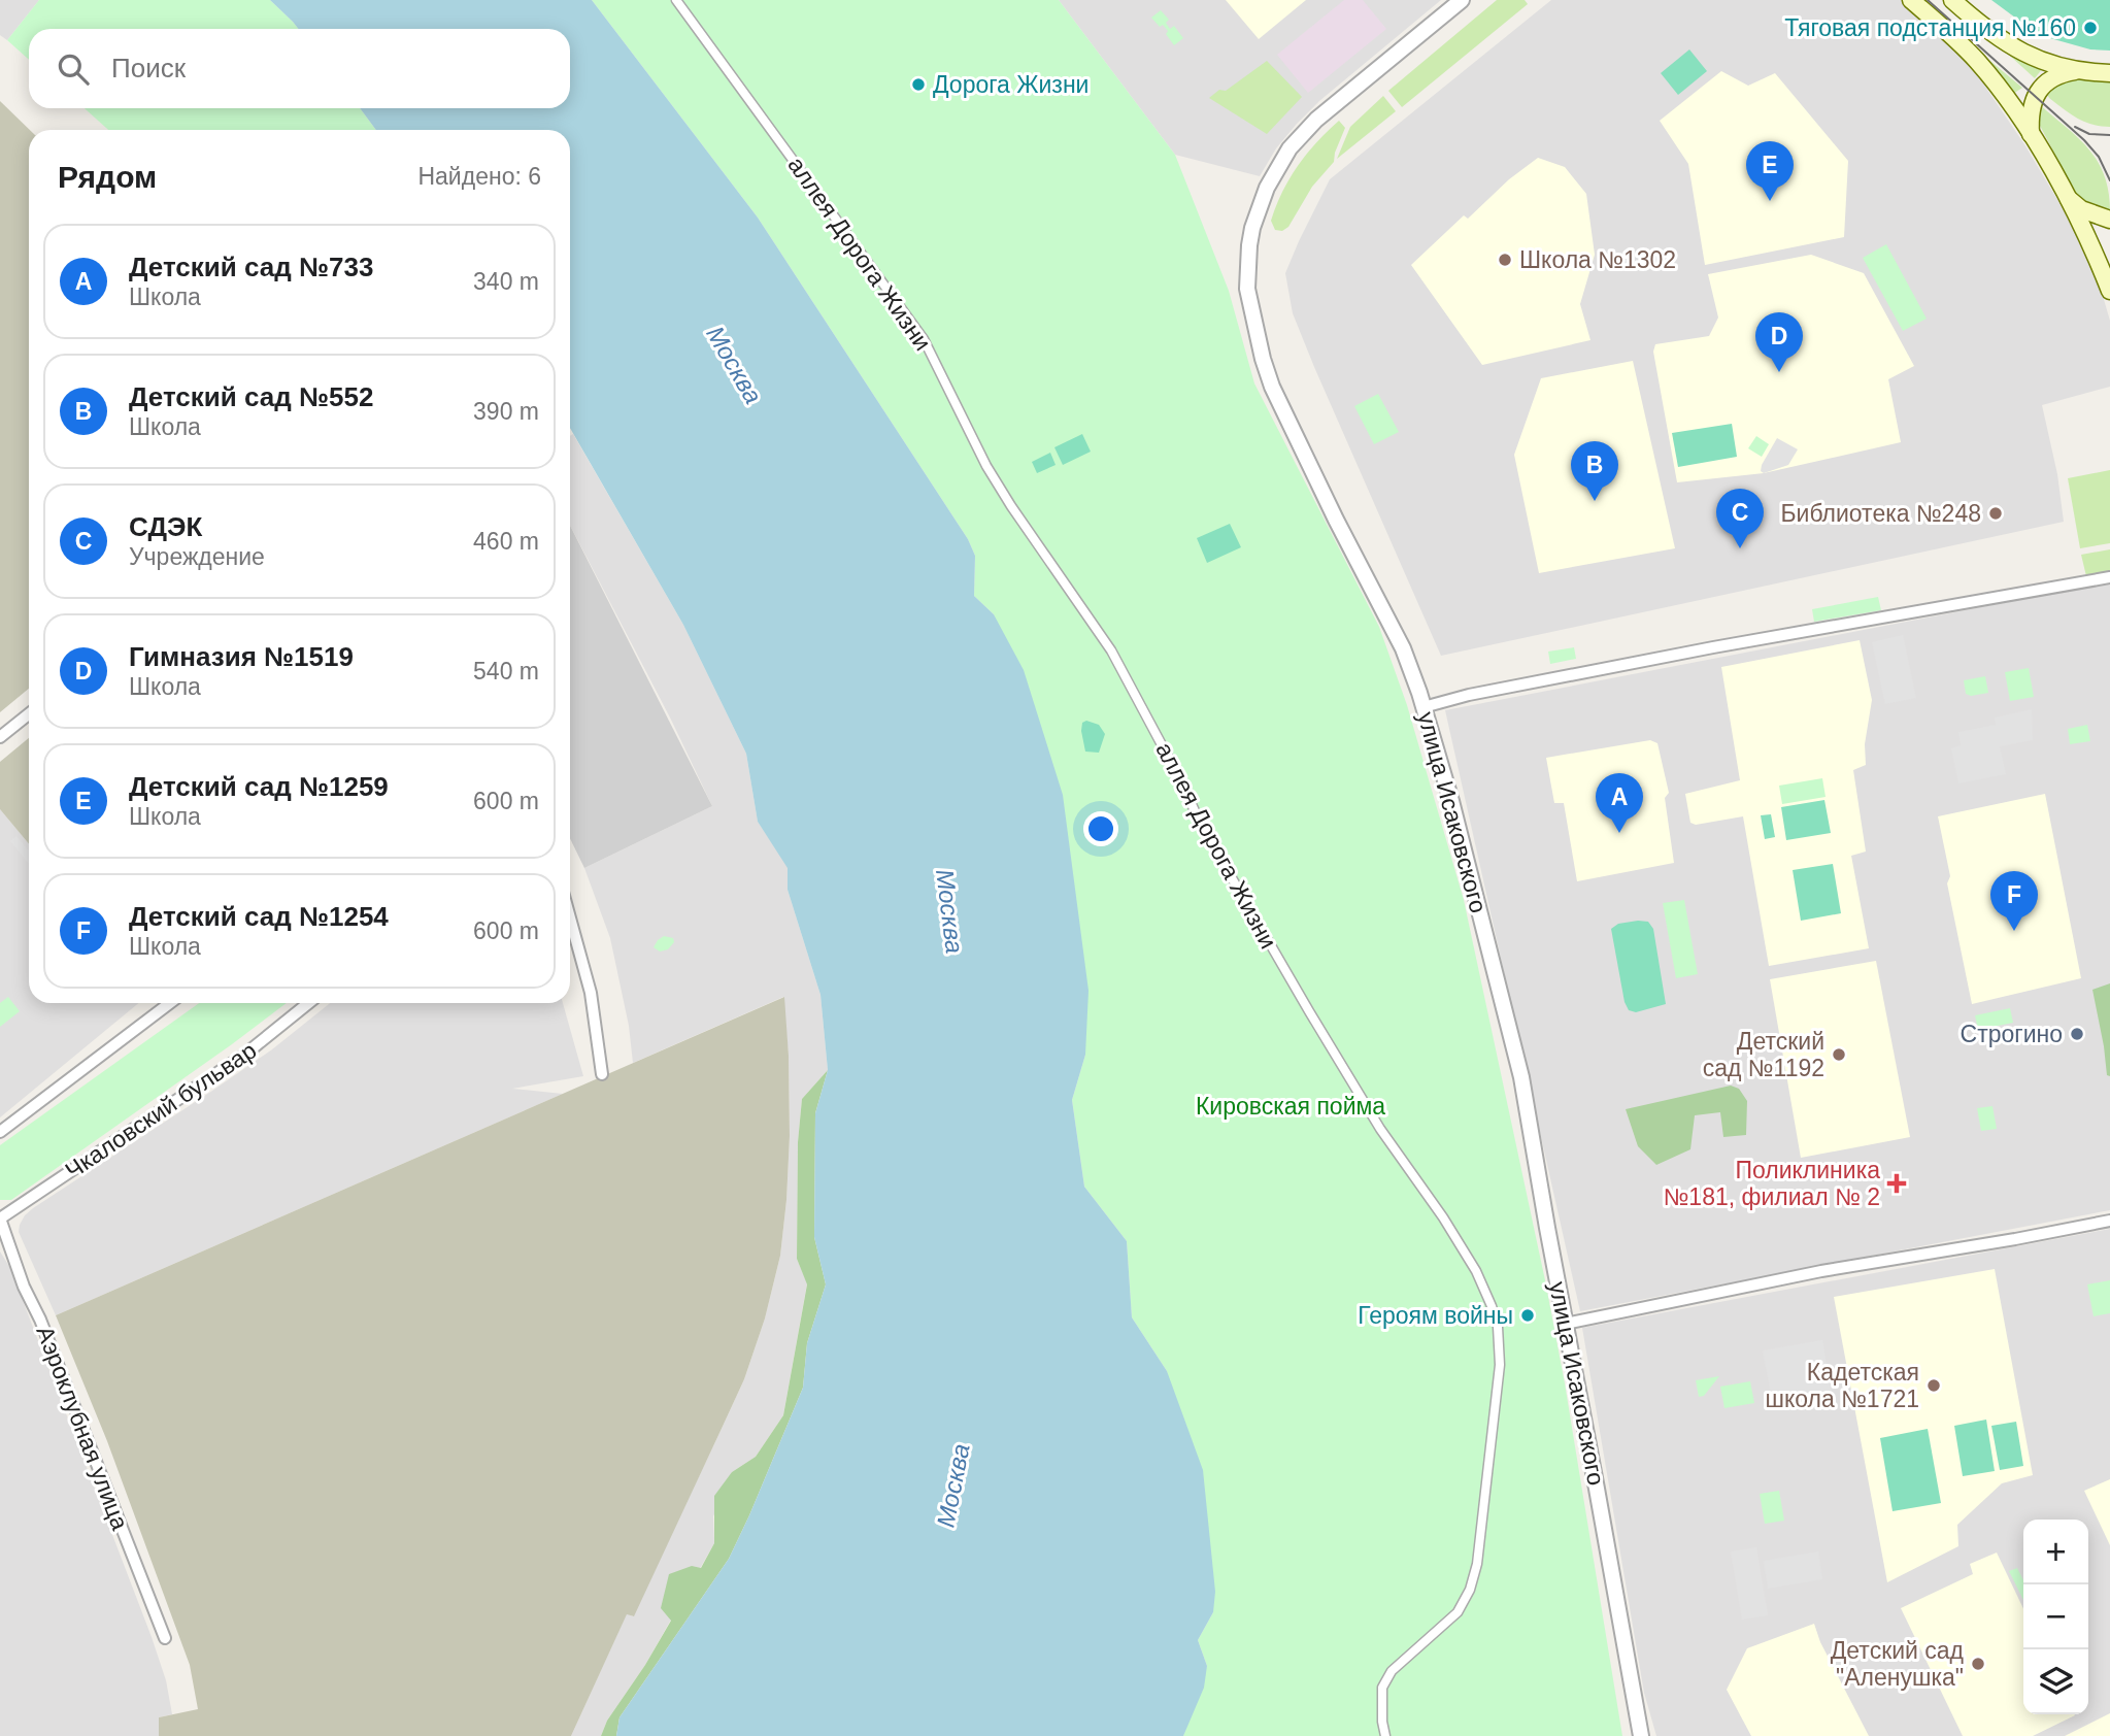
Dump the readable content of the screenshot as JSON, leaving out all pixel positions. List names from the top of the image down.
{
  "streets": {
    "street": [
      "аллея Дорога Жизни",
      "улица Исаковского",
      "Чкаловский бульвар",
      "Аэроклубная улица"
    ]
  },
  "crossings": [
    ["Чкаловский бульвар", "Аэроклубная улица"]
  ],
  "water": ["Москва"],
  "parks": ["Кировская пойма"],
  "places": {
    "other": [
      "Тяговая подстанция №160",
      "Дорога Жизни",
      "Школа №1302",
      "Библиотека №248",
      "Строгино",
      "Детский сад №1192",
      "Героям войны",
      "Кадетская школа №1721",
      "Детский сад \"Аленушка\""
    ],
    "health": ["Поликлиника №181, филиал № 2"]
  },
  "page": {
    "search": "Поиск",
    "heading": ["Рядом", "Найдено: 6"],
    "pins": [
      "E",
      "D",
      "B",
      "C",
      "A",
      "F"
    ],
    "list": [
      {
        "mark": "A",
        "name": "Детский сад №733",
        "note": "Школа",
        "value": "340 m"
      },
      {
        "mark": "B",
        "name": "Детский сад №552",
        "note": "Школа",
        "value": "390 m"
      },
      {
        "mark": "C",
        "name": "СДЭК",
        "note": "Учреждение",
        "value": "460 m"
      },
      {
        "mark": "D",
        "name": "Гимназия №1519",
        "note": "Школа",
        "value": "540 m"
      },
      {
        "mark": "E",
        "name": "Детский сад №1259",
        "note": "Школа",
        "value": "600 m"
      },
      {
        "mark": "F",
        "name": "Детский сад №1254",
        "note": "Школа",
        "value": "600 m"
      }
    ],
    "map_buttons": ["+", "−"]
  }
}
